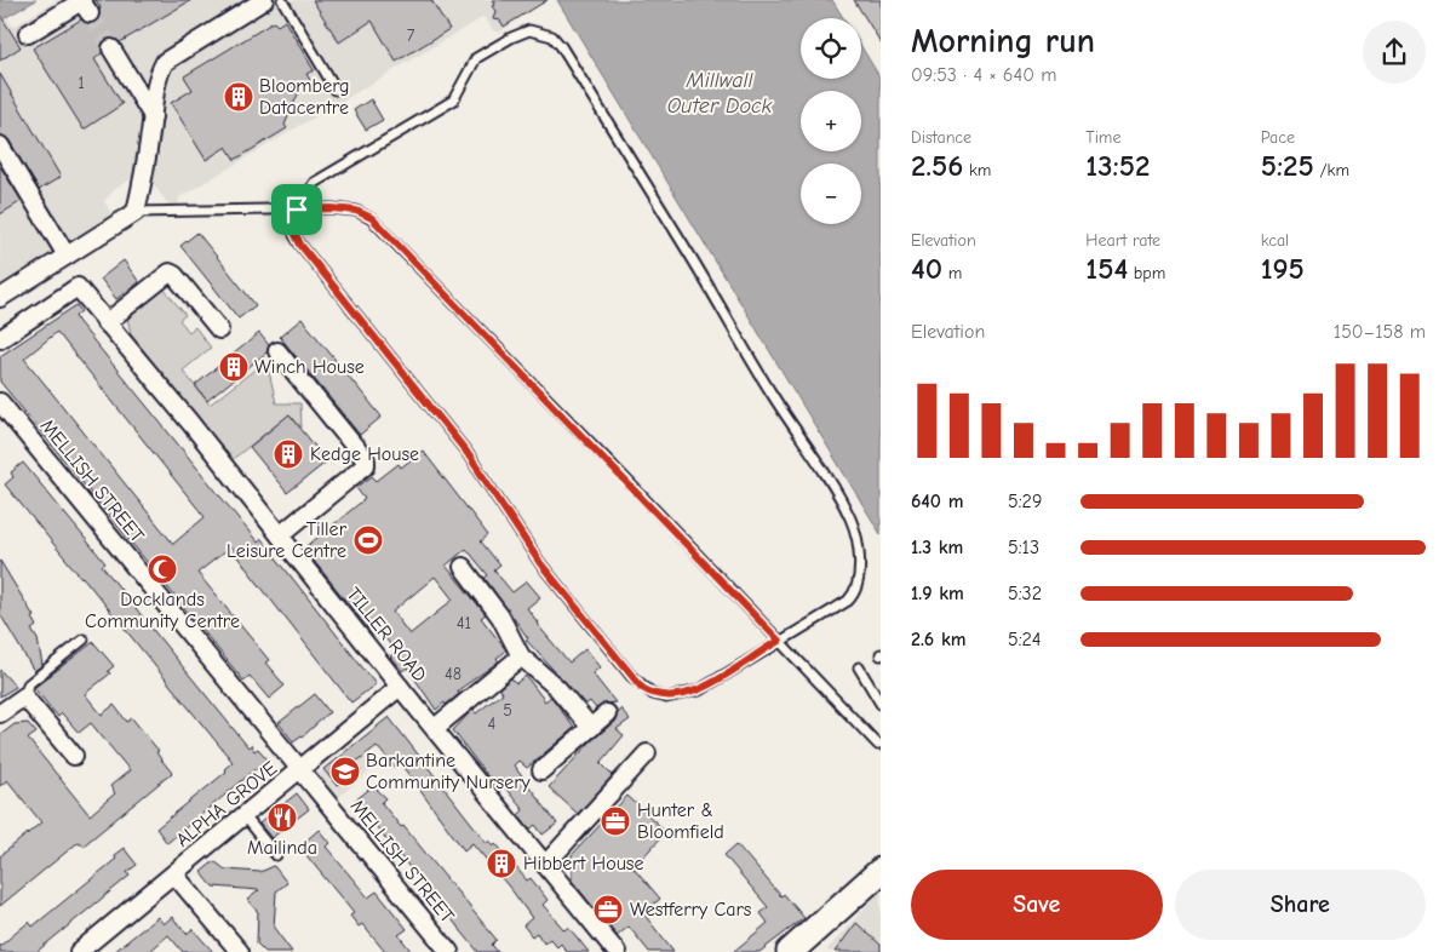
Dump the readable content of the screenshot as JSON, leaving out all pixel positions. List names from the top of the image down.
{
  "streets": {
    "street": ["MELLISH STREET", "TILLER ROAD", "ALPHA GROVE"]
  },
  "crossings": [
    ["MELLISH STREET", "ALPHA GROVE"],
    ["TILLER ROAD", "ALPHA GROVE"]
  ],
  "water": ["Millwall Outer Dock"],
  "places": {
    "building": [
      "Bloomberg Datacentre",
      "Winch House",
      "Kedge House",
      "Hibbert House"
    ],
    "sports": ["Tiller Leisure Centre"],
    "mosque": ["Docklands Community Centre"],
    "school or university": ["Barkantine Community Nursery"],
    "restaurant": ["Mailinda"],
    "office": ["Hunter & Bloomfield", "Westferry Cars"]
  },
  "house_numbers": [
    "7",
    "1",
    "41",
    "48",
    "5",
    "4"
  ],
  "page": {
    "heading": ["Morning run", "09:53 · 4 × 640 m"],
    "map_buttons": ["+", "−"],
    "stats": [
      ["Distance", "2.56 km"],
      ["Time", "13:52"],
      ["Pace", "5:25 /km"],
      ["Elevation", "40 m"],
      ["Heart rate", "154 bpm"],
      ["kcal", "195"]
    ],
    "chart": ["Elevation", "150–158 m"],
    "list": [
      {
        "name": "640 m",
        "note": "5:29"
      },
      {
        "name": "1.3 km",
        "note": "5:13"
      },
      {
        "name": "1.9 km",
        "note": "5:32"
      },
      {
        "name": "2.6 km",
        "note": "5:24"
      }
    ],
    "buttons": ["Save", "Share"]
  }
}
